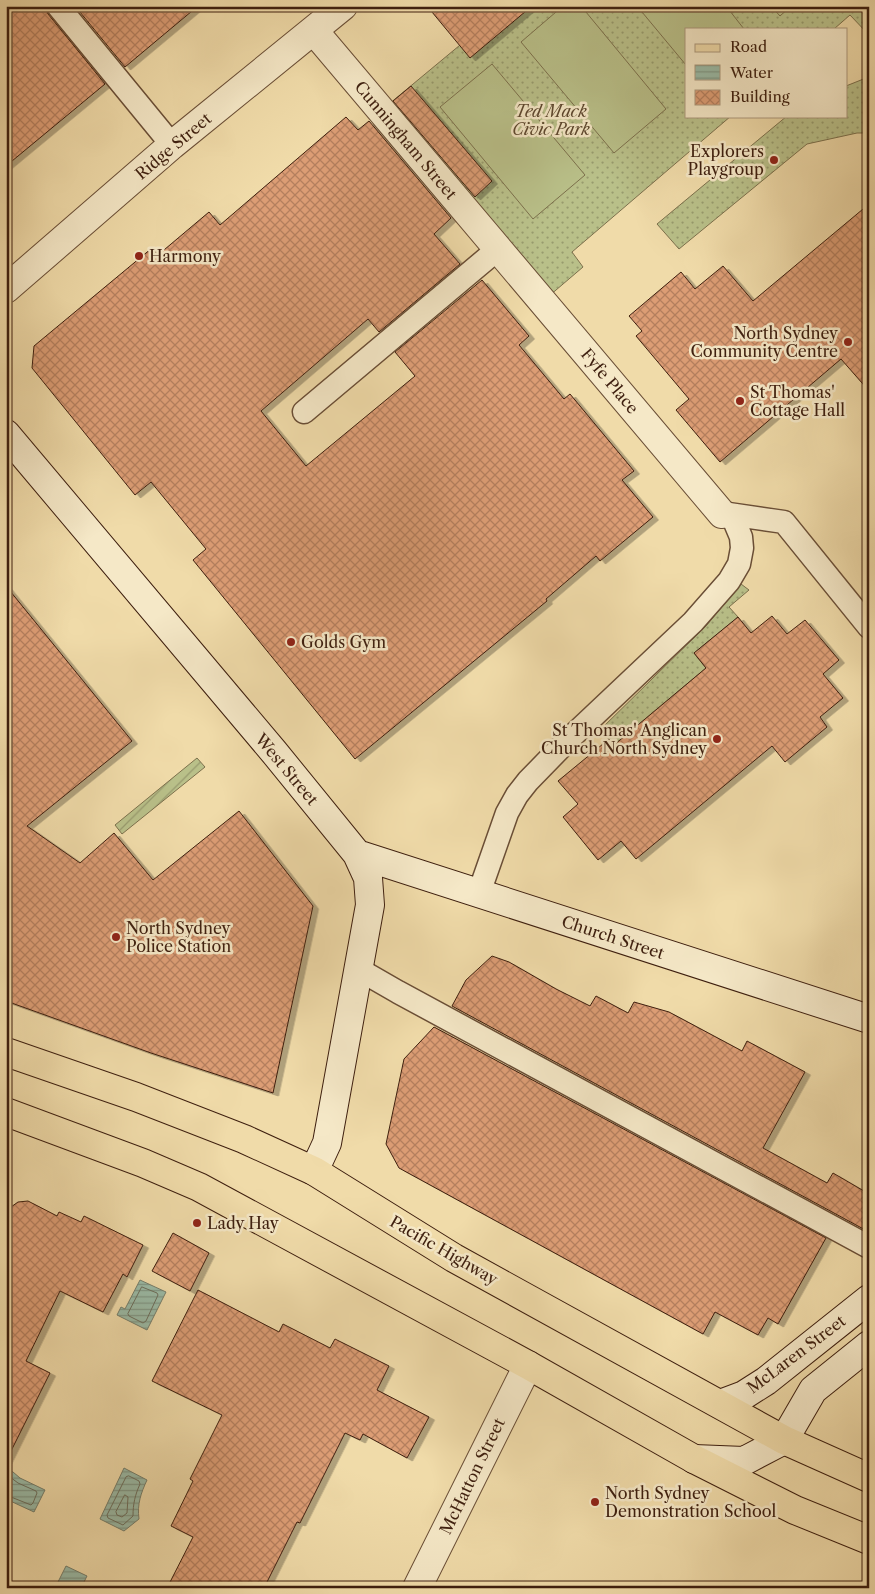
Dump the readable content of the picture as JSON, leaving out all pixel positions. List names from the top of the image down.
{
  "streets": {
    "main road": ["Pacific Highway"],
    "street": [
      "Cunningham Street",
      "Ridge Street",
      "Fyfe Place",
      "West Street",
      "Church Street",
      "McLaren Street",
      "McHatton Street"
    ]
  },
  "crossings": [
    ["Cunningham Street", "Ridge Street"],
    ["Cunningham Street", "Fyfe Place"],
    ["West Street", "Church Street"],
    ["West Street", "Pacific Highway"],
    ["Pacific Highway", "McLaren Street"]
  ],
  "parks": ["Ted Mack Civic Park"],
  "places": [
    "Explorers Playgroup",
    "Harmony",
    "North Sydney Community Centre",
    "St Thomas' Cottage Hall",
    "Golds Gym",
    "St Thomas' Anglican Church North Sydney",
    "North Sydney Police Station",
    "Lady Hay",
    "North Sydney Demonstration School"
  ],
  "legend": ["Road", "Water", "Building"]
}
